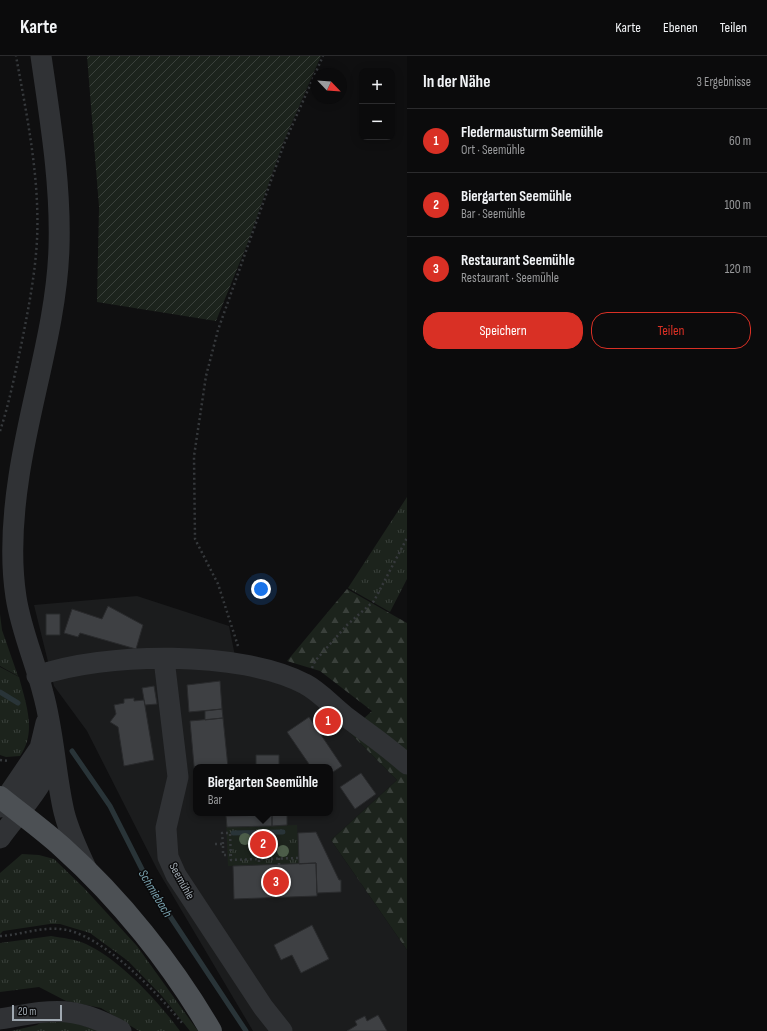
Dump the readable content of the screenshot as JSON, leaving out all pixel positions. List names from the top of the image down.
{
  "streets": {
    "street": ["Seemühle"]
  },
  "water": ["Schmiebach"],
  "scale_bar": "20 m",
  "north": "bottom right",
  "page": {
    "header": "Karte",
    "nav": ["Karte", "Ebenen", "Teilen"],
    "heading": ["In der Nähe", "3 Ergebnisse"],
    "map_buttons": ["+", "−"],
    "list": [
      {
        "mark": "1",
        "name": "Fledermausturm Seemühle",
        "note": "Ort · Seemühle",
        "value": "60 m"
      },
      {
        "mark": "2",
        "name": "Biergarten Seemühle",
        "note": "Bar · Seemühle",
        "value": "100 m"
      },
      {
        "mark": "3",
        "name": "Restaurant Seemühle",
        "note": "Restaurant · Seemühle",
        "value": "120 m"
      }
    ],
    "buttons": ["Speichern", "Teilen"],
    "pins": ["1", "2", "3"],
    "popup": ["Biergarten Seemühle", "Bar"],
    "scale": "20 m"
  }
}
